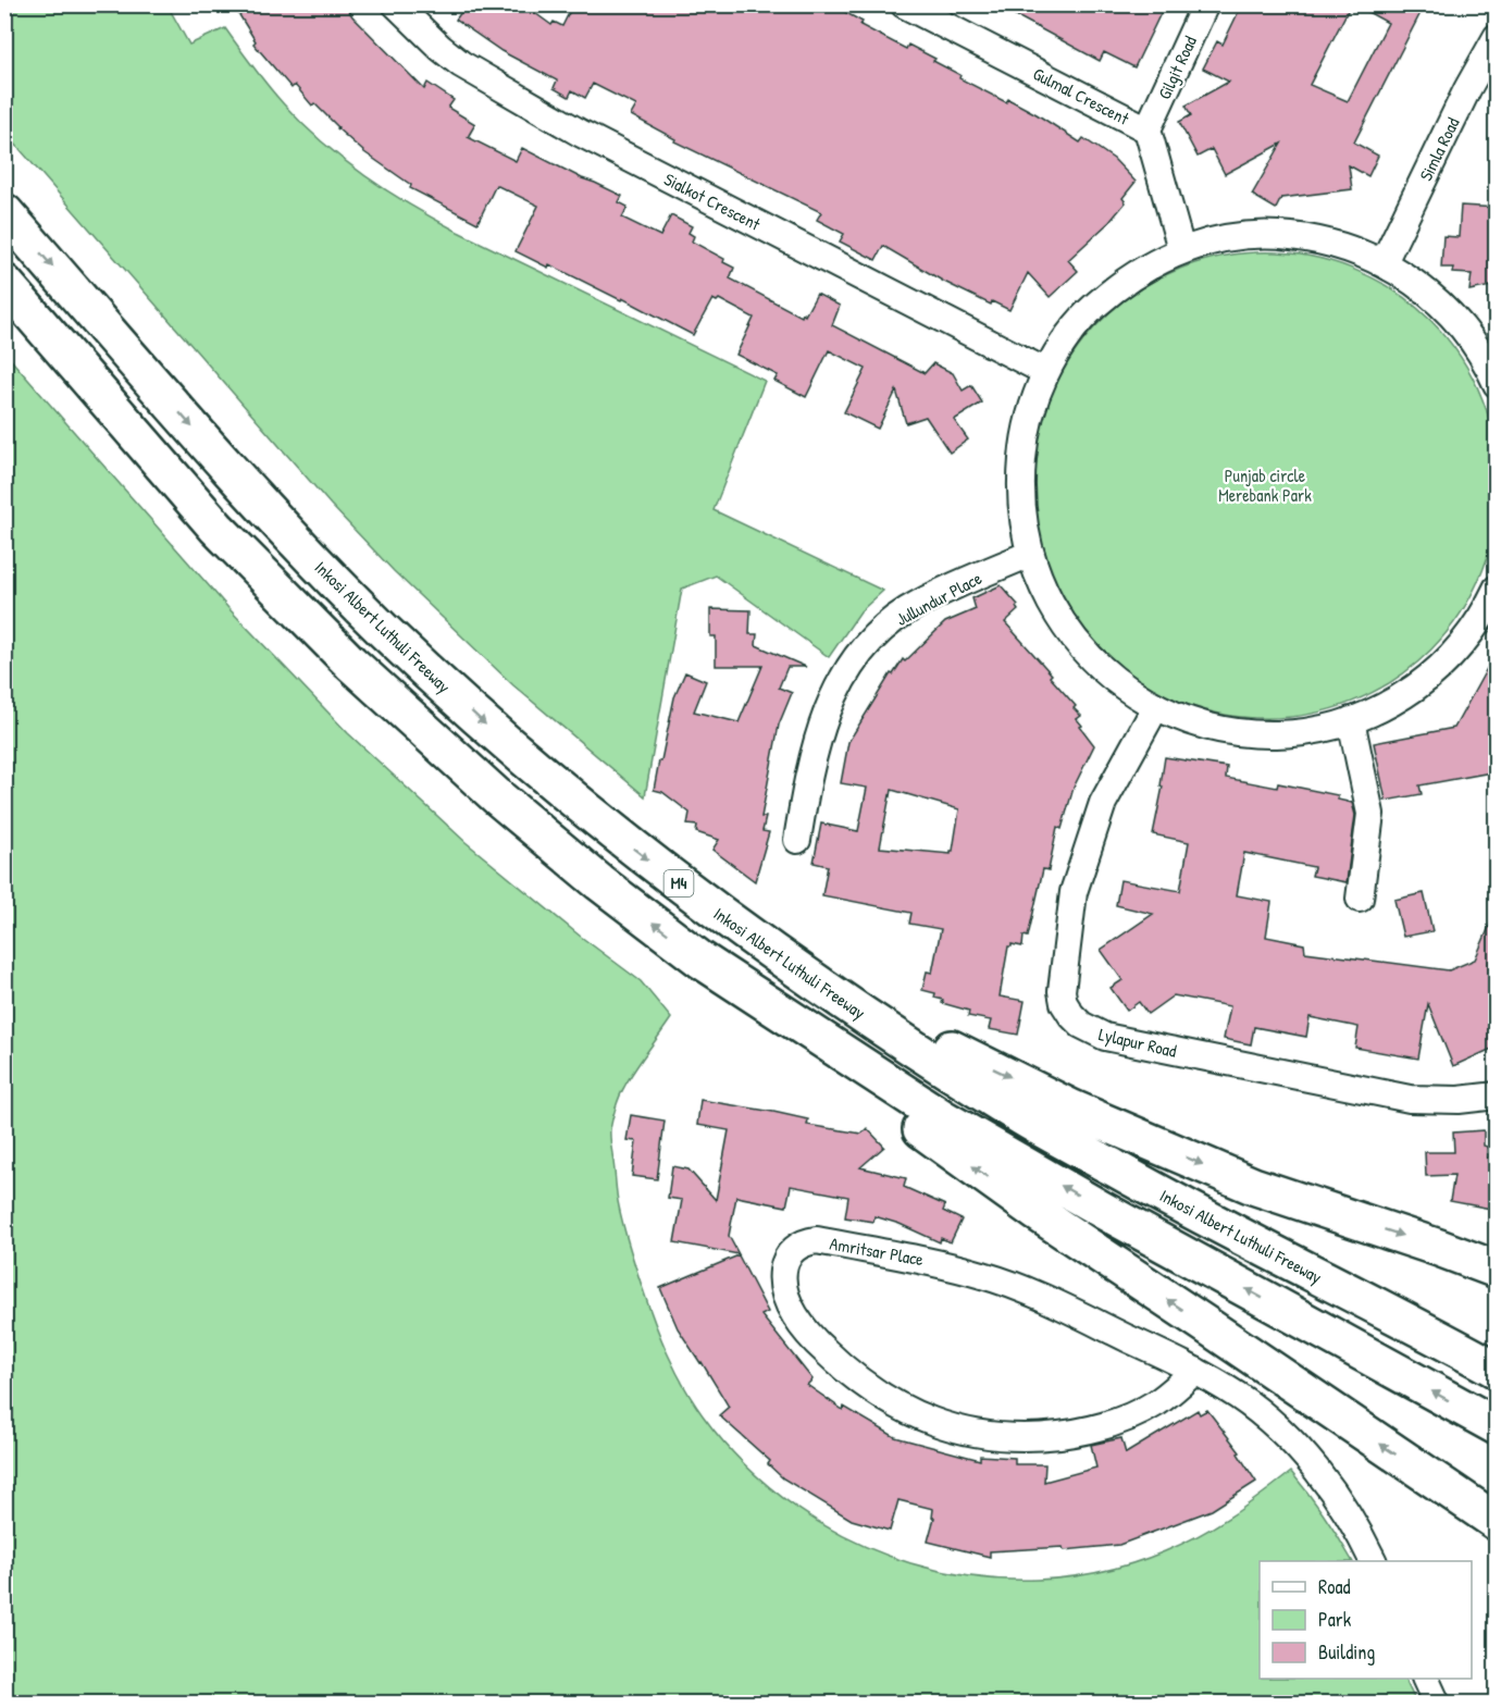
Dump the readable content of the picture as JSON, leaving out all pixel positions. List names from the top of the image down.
{
  "streets": {
    "highway": ["Inkosi Albert Luthuli Freeway", "M4"],
    "street": [
      "Gilgit Road",
      "Gulmal Crescent",
      "Simla Road",
      "Sialkot Crescent",
      "Jullundur Place",
      "Lylapur Road",
      "Amritsar Place"
    ]
  },
  "crossings": [
    ["Gilgit Road", "Gulmal Crescent"]
  ],
  "parks": ["Punjab circle Merebank Park"],
  "legend": ["Road", "Park", "Building"]
}
